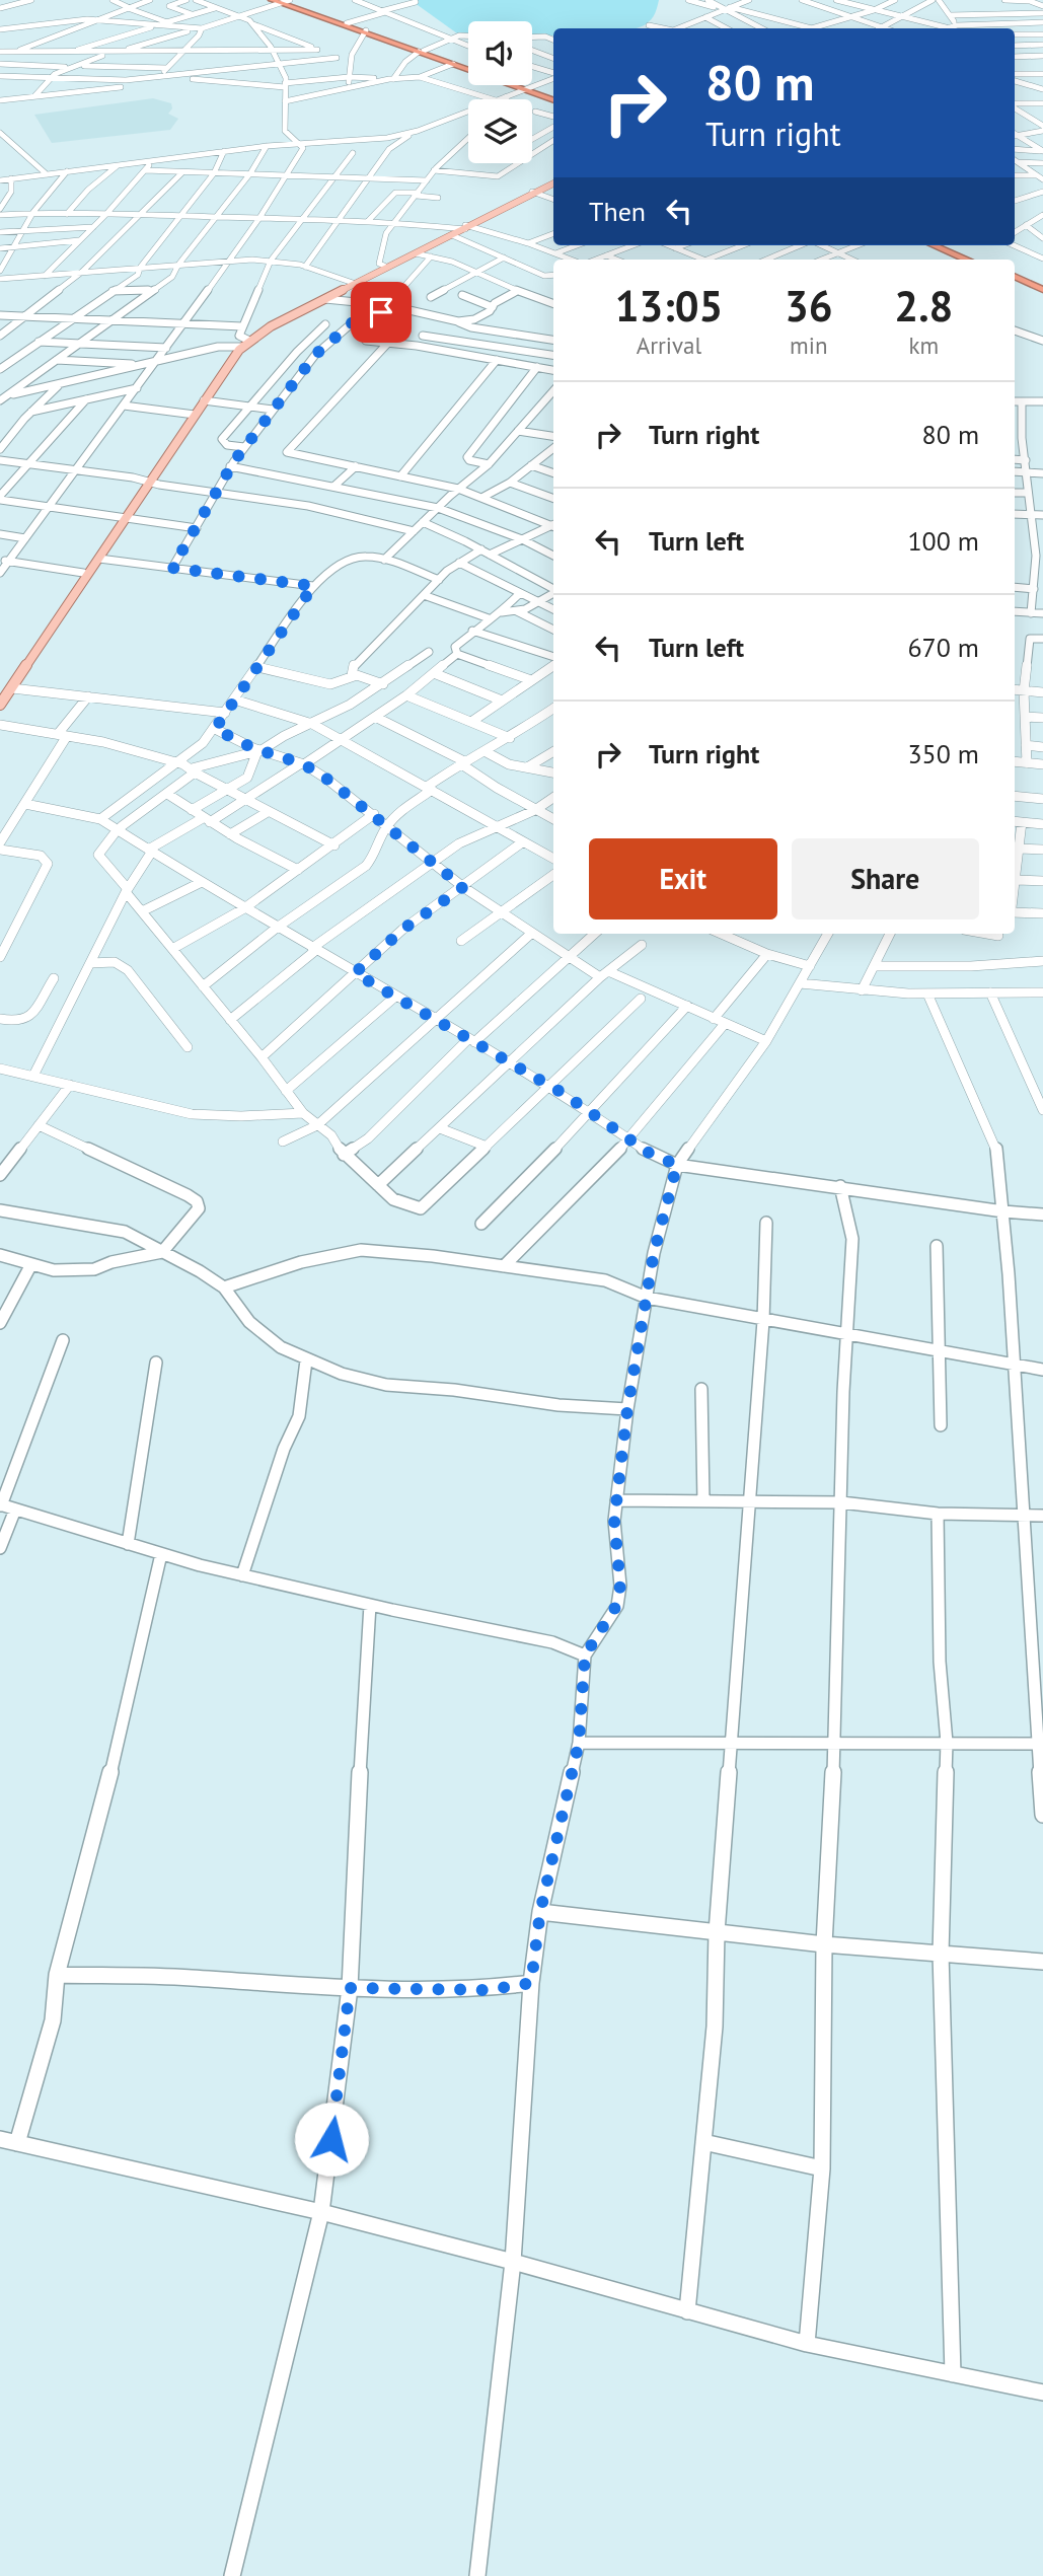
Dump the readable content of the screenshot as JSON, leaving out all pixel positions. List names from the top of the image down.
{
  "page": {
    "turn": ["80 m", "Turn right"],
    "then": "Then",
    "eta": [
      "13:05",
      "Arrival",
      "36",
      "min",
      "2.8",
      "km"
    ],
    "list": [
      {
        "name": "Turn right",
        "value": "80 m"
      },
      {
        "name": "Turn left",
        "value": "100 m"
      },
      {
        "name": "Turn left",
        "value": "670 m"
      },
      {
        "name": "Turn right",
        "value": "350 m"
      }
    ],
    "buttons": ["Exit", "Share"]
  }
}
